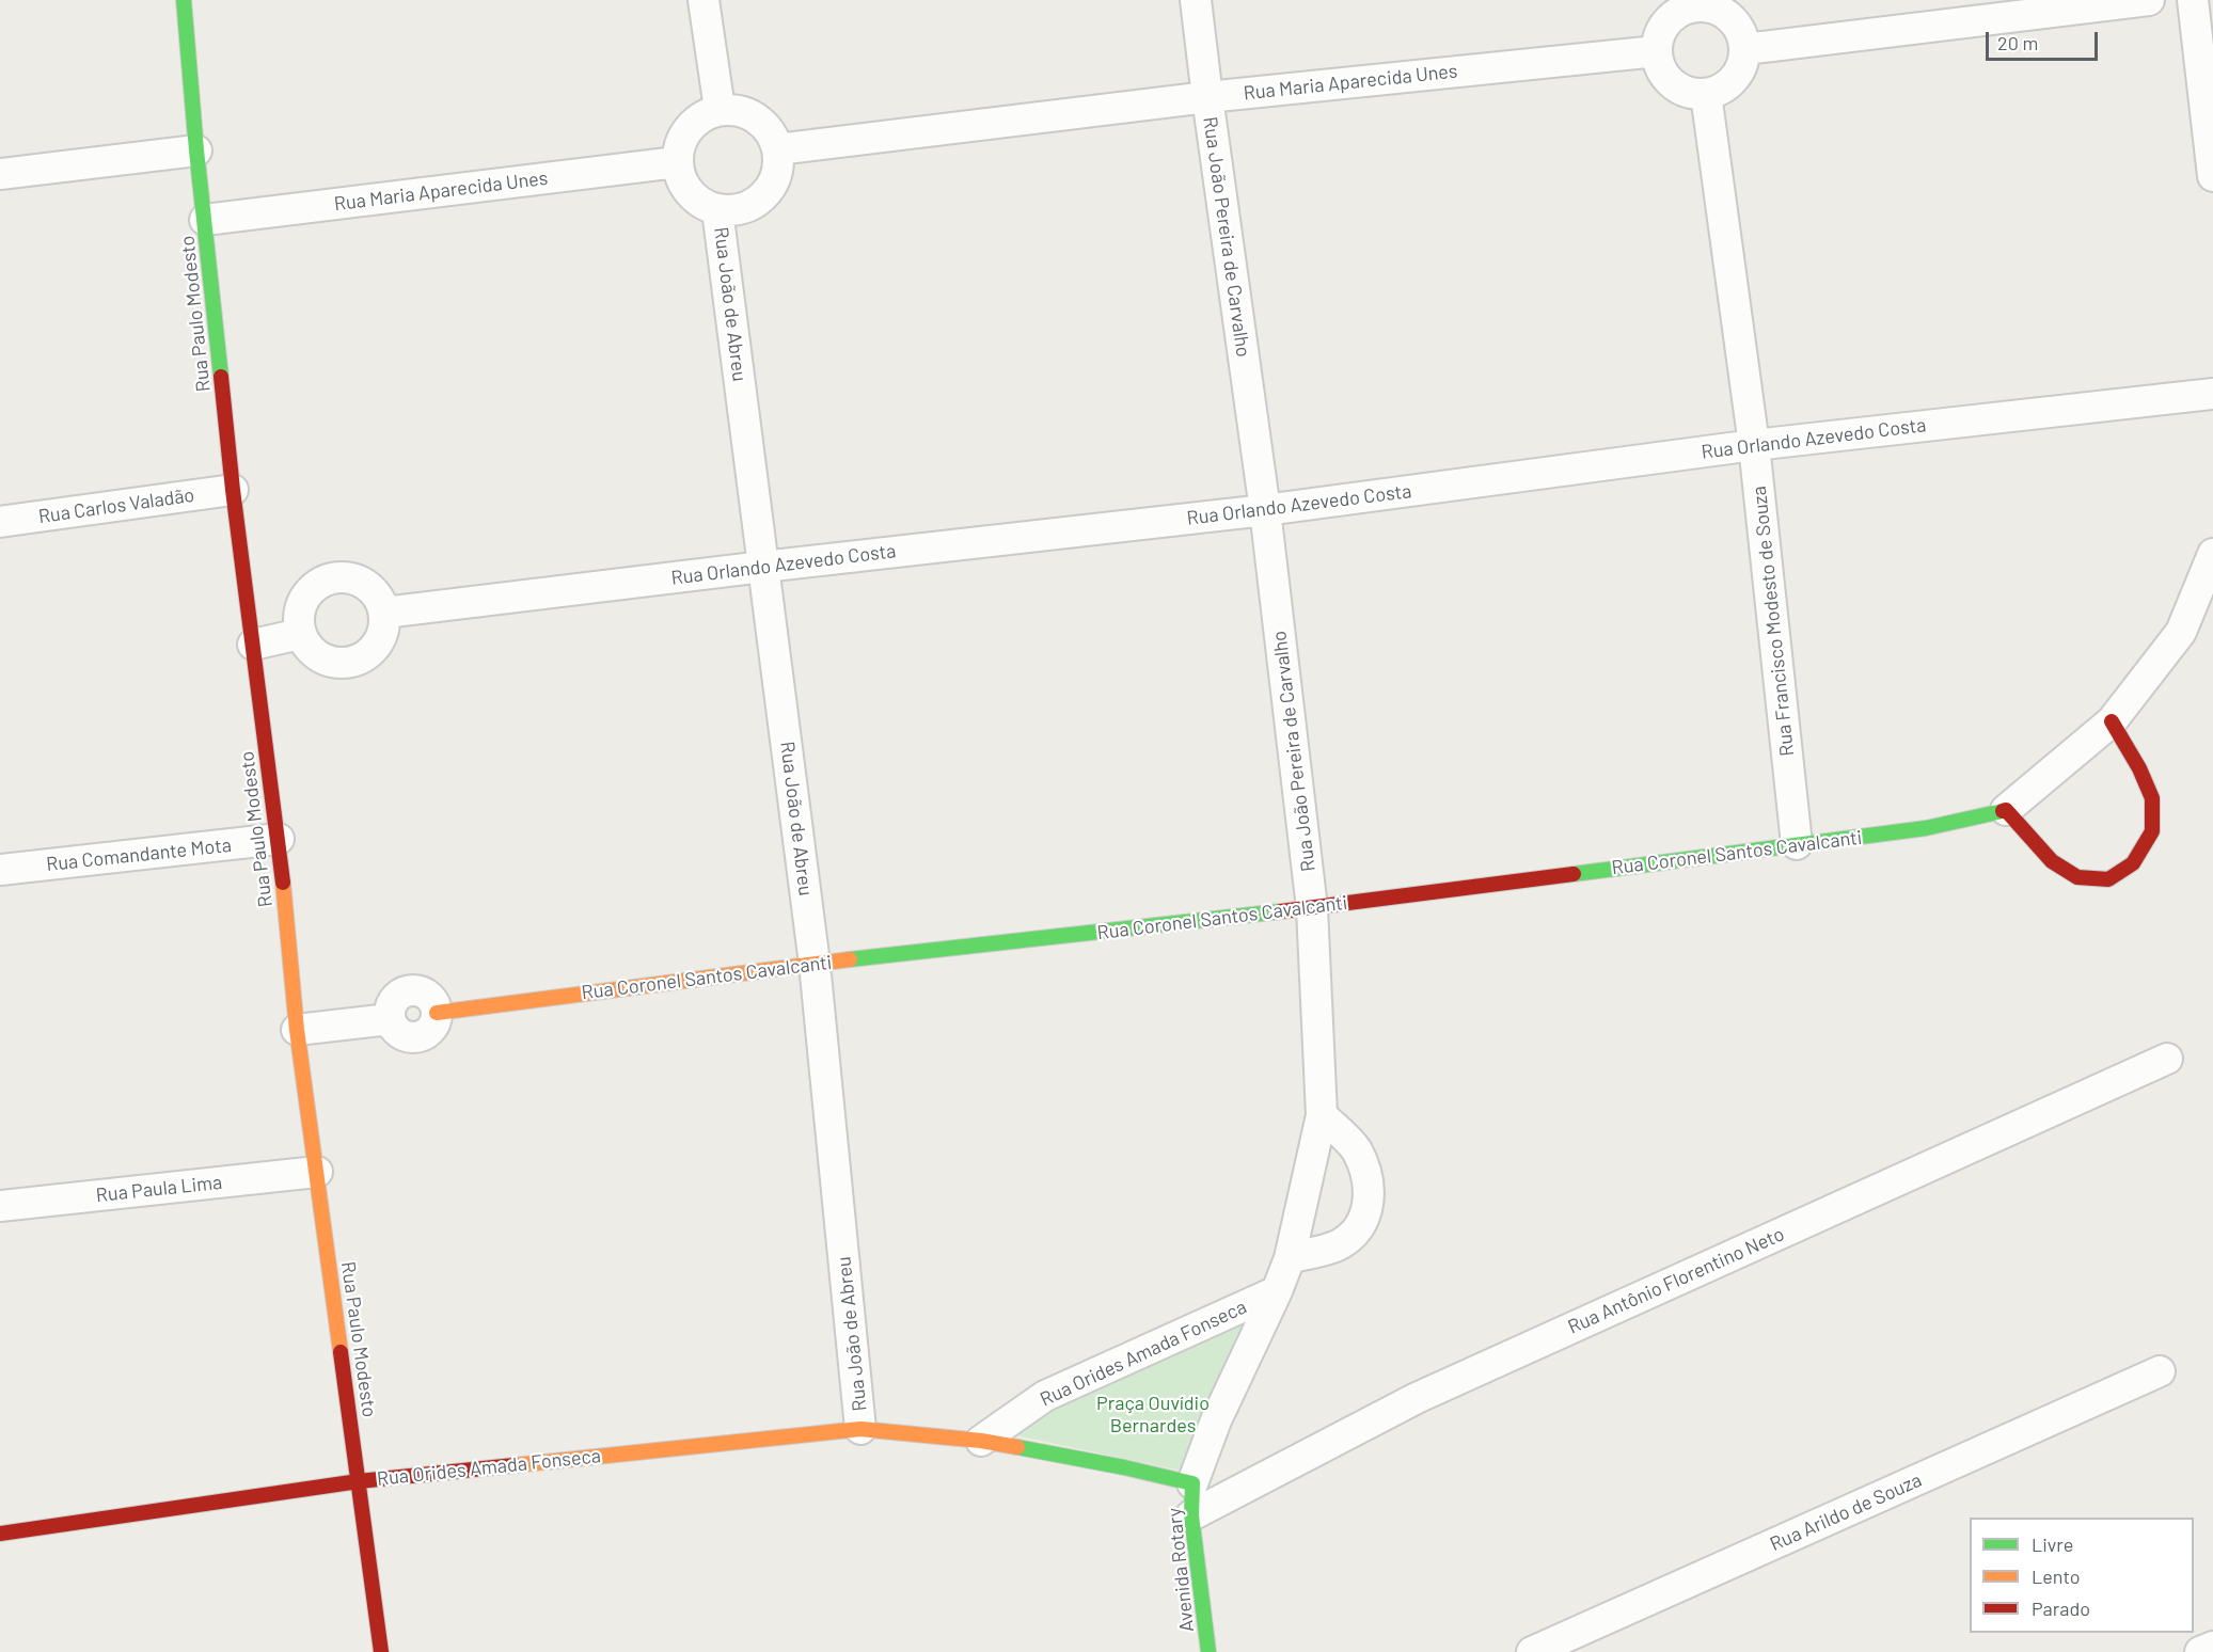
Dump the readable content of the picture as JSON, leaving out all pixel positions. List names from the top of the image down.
{
  "streets": {
    "street": [
      "Rua Maria Aparecida Unes",
      "Rua João Pereira de Carvalho",
      "Rua João de Abreu",
      "Rua Paulo Modesto",
      "Rua Orlando Azevedo Costa",
      "Rua Carlos Valadão",
      "Rua Francisco Modesto de Souza",
      "Rua Coronel Santos Cavalcanti",
      "Rua Comandante Mota",
      "Rua Paula Lima",
      "Rua Antônio Florentino Neto",
      "Rua Orides Amada Fonseca",
      "Rua Arildo de Souza",
      "Avenida Rotary"
    ]
  },
  "crossings": [
    ["Rua Maria Aparecida Unes", "Rua João Pereira de Carvalho"],
    ["Rua Maria Aparecida Unes", "Rua João de Abreu"],
    ["Rua Maria Aparecida Unes", "Rua Paulo Modesto"],
    ["Rua Maria Aparecida Unes", "Rua Francisco Modesto de Souza"],
    ["Rua João Pereira de Carvalho", "Rua Orlando Azevedo Costa"],
    ["Rua João Pereira de Carvalho", "Rua Coronel Santos Cavalcanti"],
    ["Rua João Pereira de Carvalho", "Rua Orides Amada Fonseca"],
    ["Rua João Pereira de Carvalho", "Avenida Rotary"],
    ["Rua João de Abreu", "Rua Orlando Azevedo Costa"],
    ["Rua João de Abreu", "Rua Coronel Santos Cavalcanti"],
    ["Rua João de Abreu", "Rua Orides Amada Fonseca"],
    ["Rua Paulo Modesto", "Rua Carlos Valadão"],
    ["Rua Paulo Modesto", "Rua Coronel Santos Cavalcanti"],
    ["Rua Paulo Modesto", "Rua Comandante Mota"],
    ["Rua Paulo Modesto", "Rua Paula Lima"],
    ["Rua Paulo Modesto", "Rua Orides Amada Fonseca"],
    ["Rua Orlando Azevedo Costa", "Rua Francisco Modesto de Souza"],
    ["Rua Francisco Modesto de Souza", "Rua Coronel Santos Cavalcanti"],
    ["Rua Antônio Florentino Neto", "Avenida Rotary"],
    ["Rua Orides Amada Fonseca", "Avenida Rotary"]
  ],
  "parks": ["Praça Ouvídio Bernardes"],
  "legend": ["Livre", "Lento", "Parado"],
  "scale_bar": "20 m"
}
